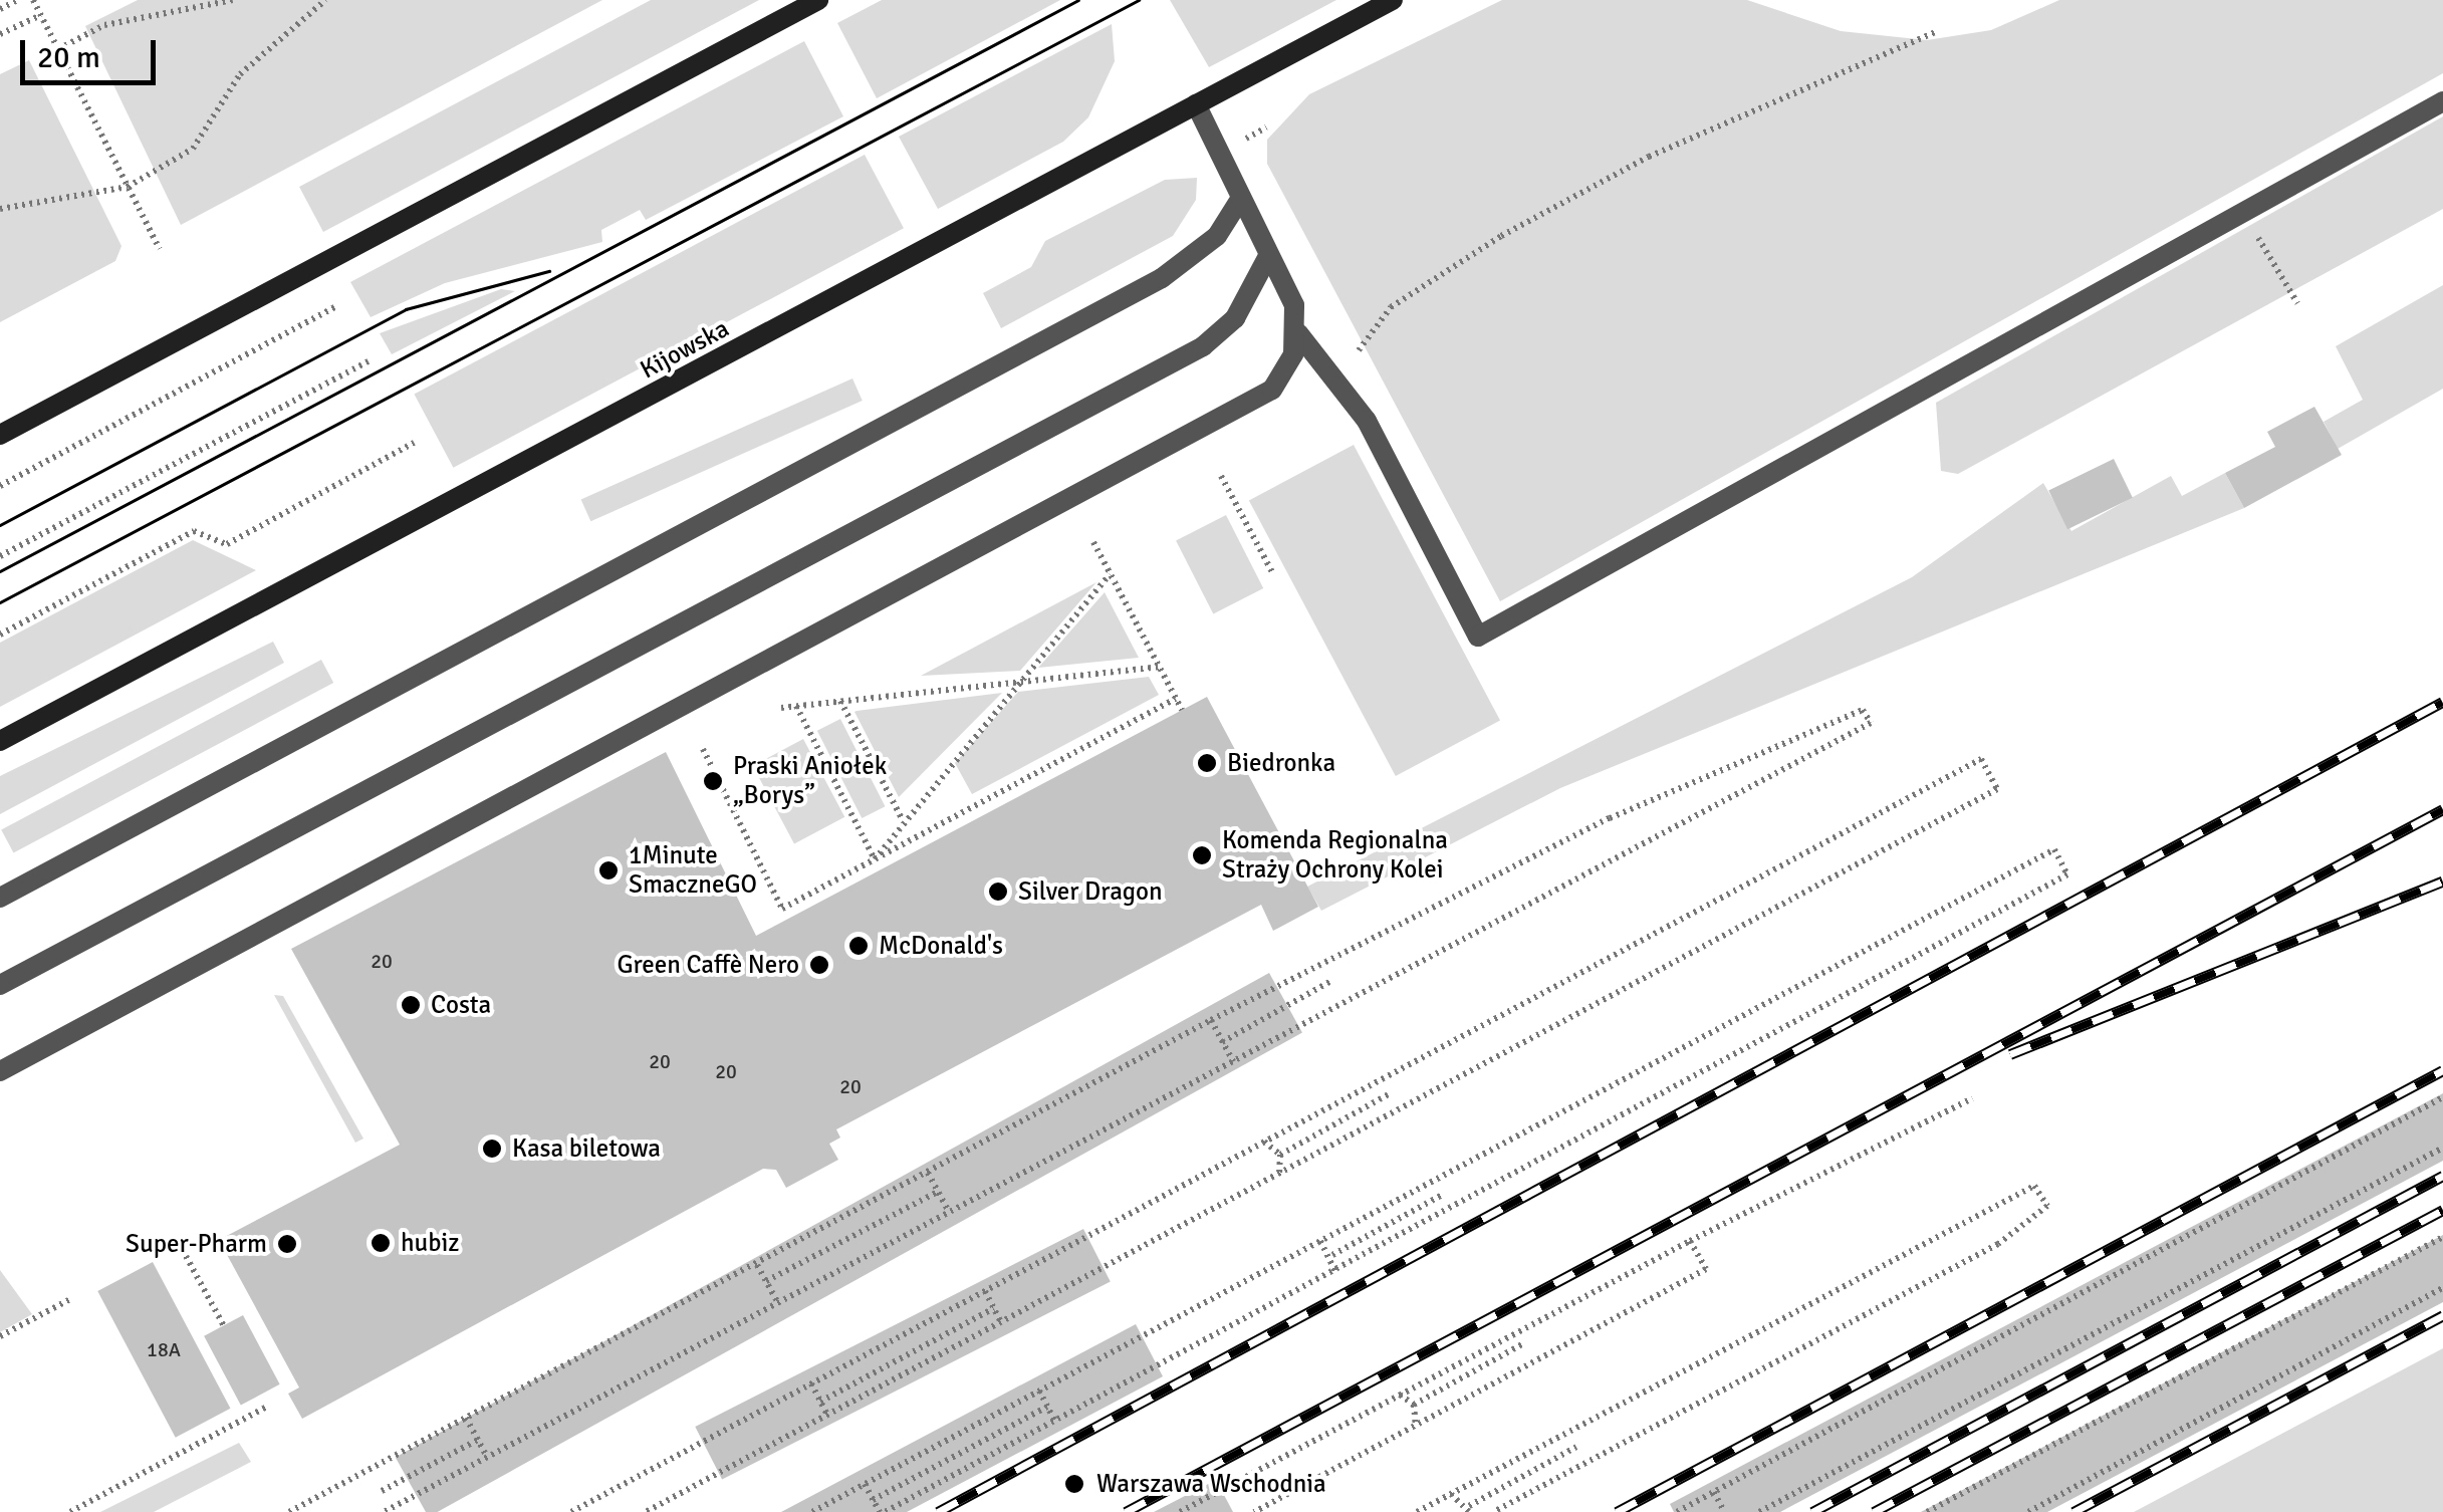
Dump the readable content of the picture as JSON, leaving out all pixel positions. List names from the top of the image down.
{
  "streets": {
    "street": ["Kijowska"]
  },
  "places": [
    "Biedronka",
    "Praski Aniołek „Borys”",
    "Komenda Regionalna Straży Ochrony Kolei",
    "1Minute SmaczneGO",
    "Silver Dragon",
    "McDonald's",
    "Green Caffè Nero",
    "Costa",
    "Kasa biletowa",
    "hubiz",
    "Super-Pharm",
    "Warszawa Wschodnia"
  ],
  "house_numbers": [
    "20",
    "20",
    "20",
    "20",
    "18A"
  ],
  "scale_bar": "20 m"
}
